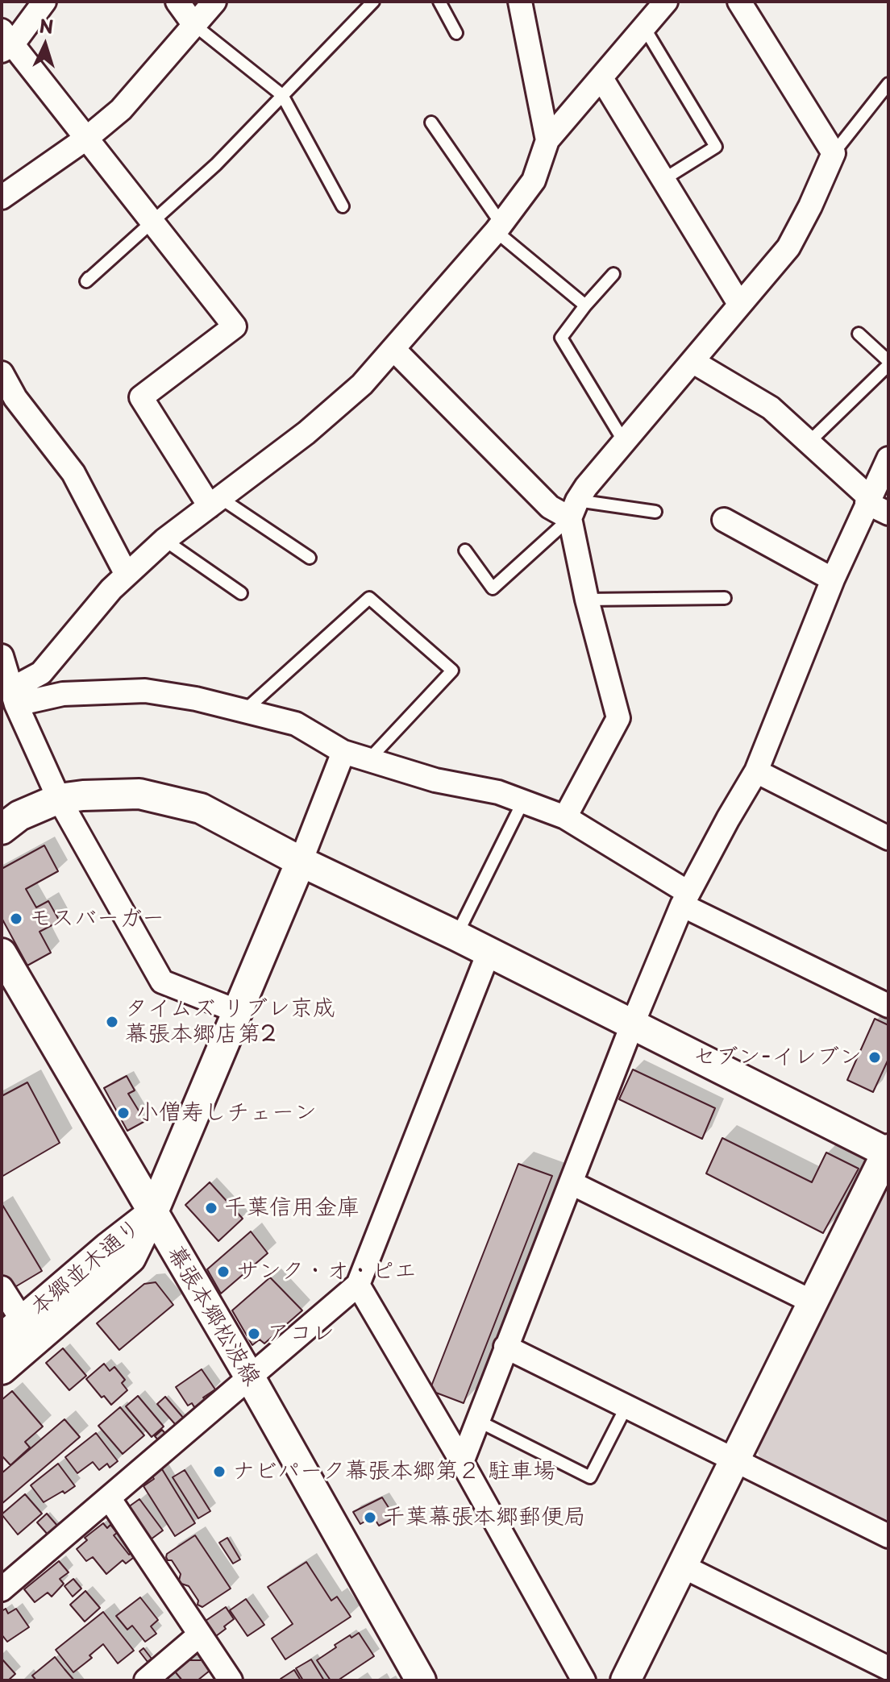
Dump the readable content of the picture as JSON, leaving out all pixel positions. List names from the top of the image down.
{
  "streets": {
    "street": ["本郷並木通り", "幕張本郷松波線"]
  },
  "crossings": [
    ["本郷並木通り", "幕張本郷松波線"]
  ],
  "places": [
    "モスバーガー",
    "タイムズ リブレ京成 幕張本郷店第2",
    "セブン-イレブン",
    "小僧寿しチェーン",
    "千葉信用金庫",
    "サンク・オ・ピエ",
    "アコレ",
    "ナビパーク幕張本郷第２ 駐車場",
    "千葉幕張本郷郵便局"
  ],
  "north": "top"
}
